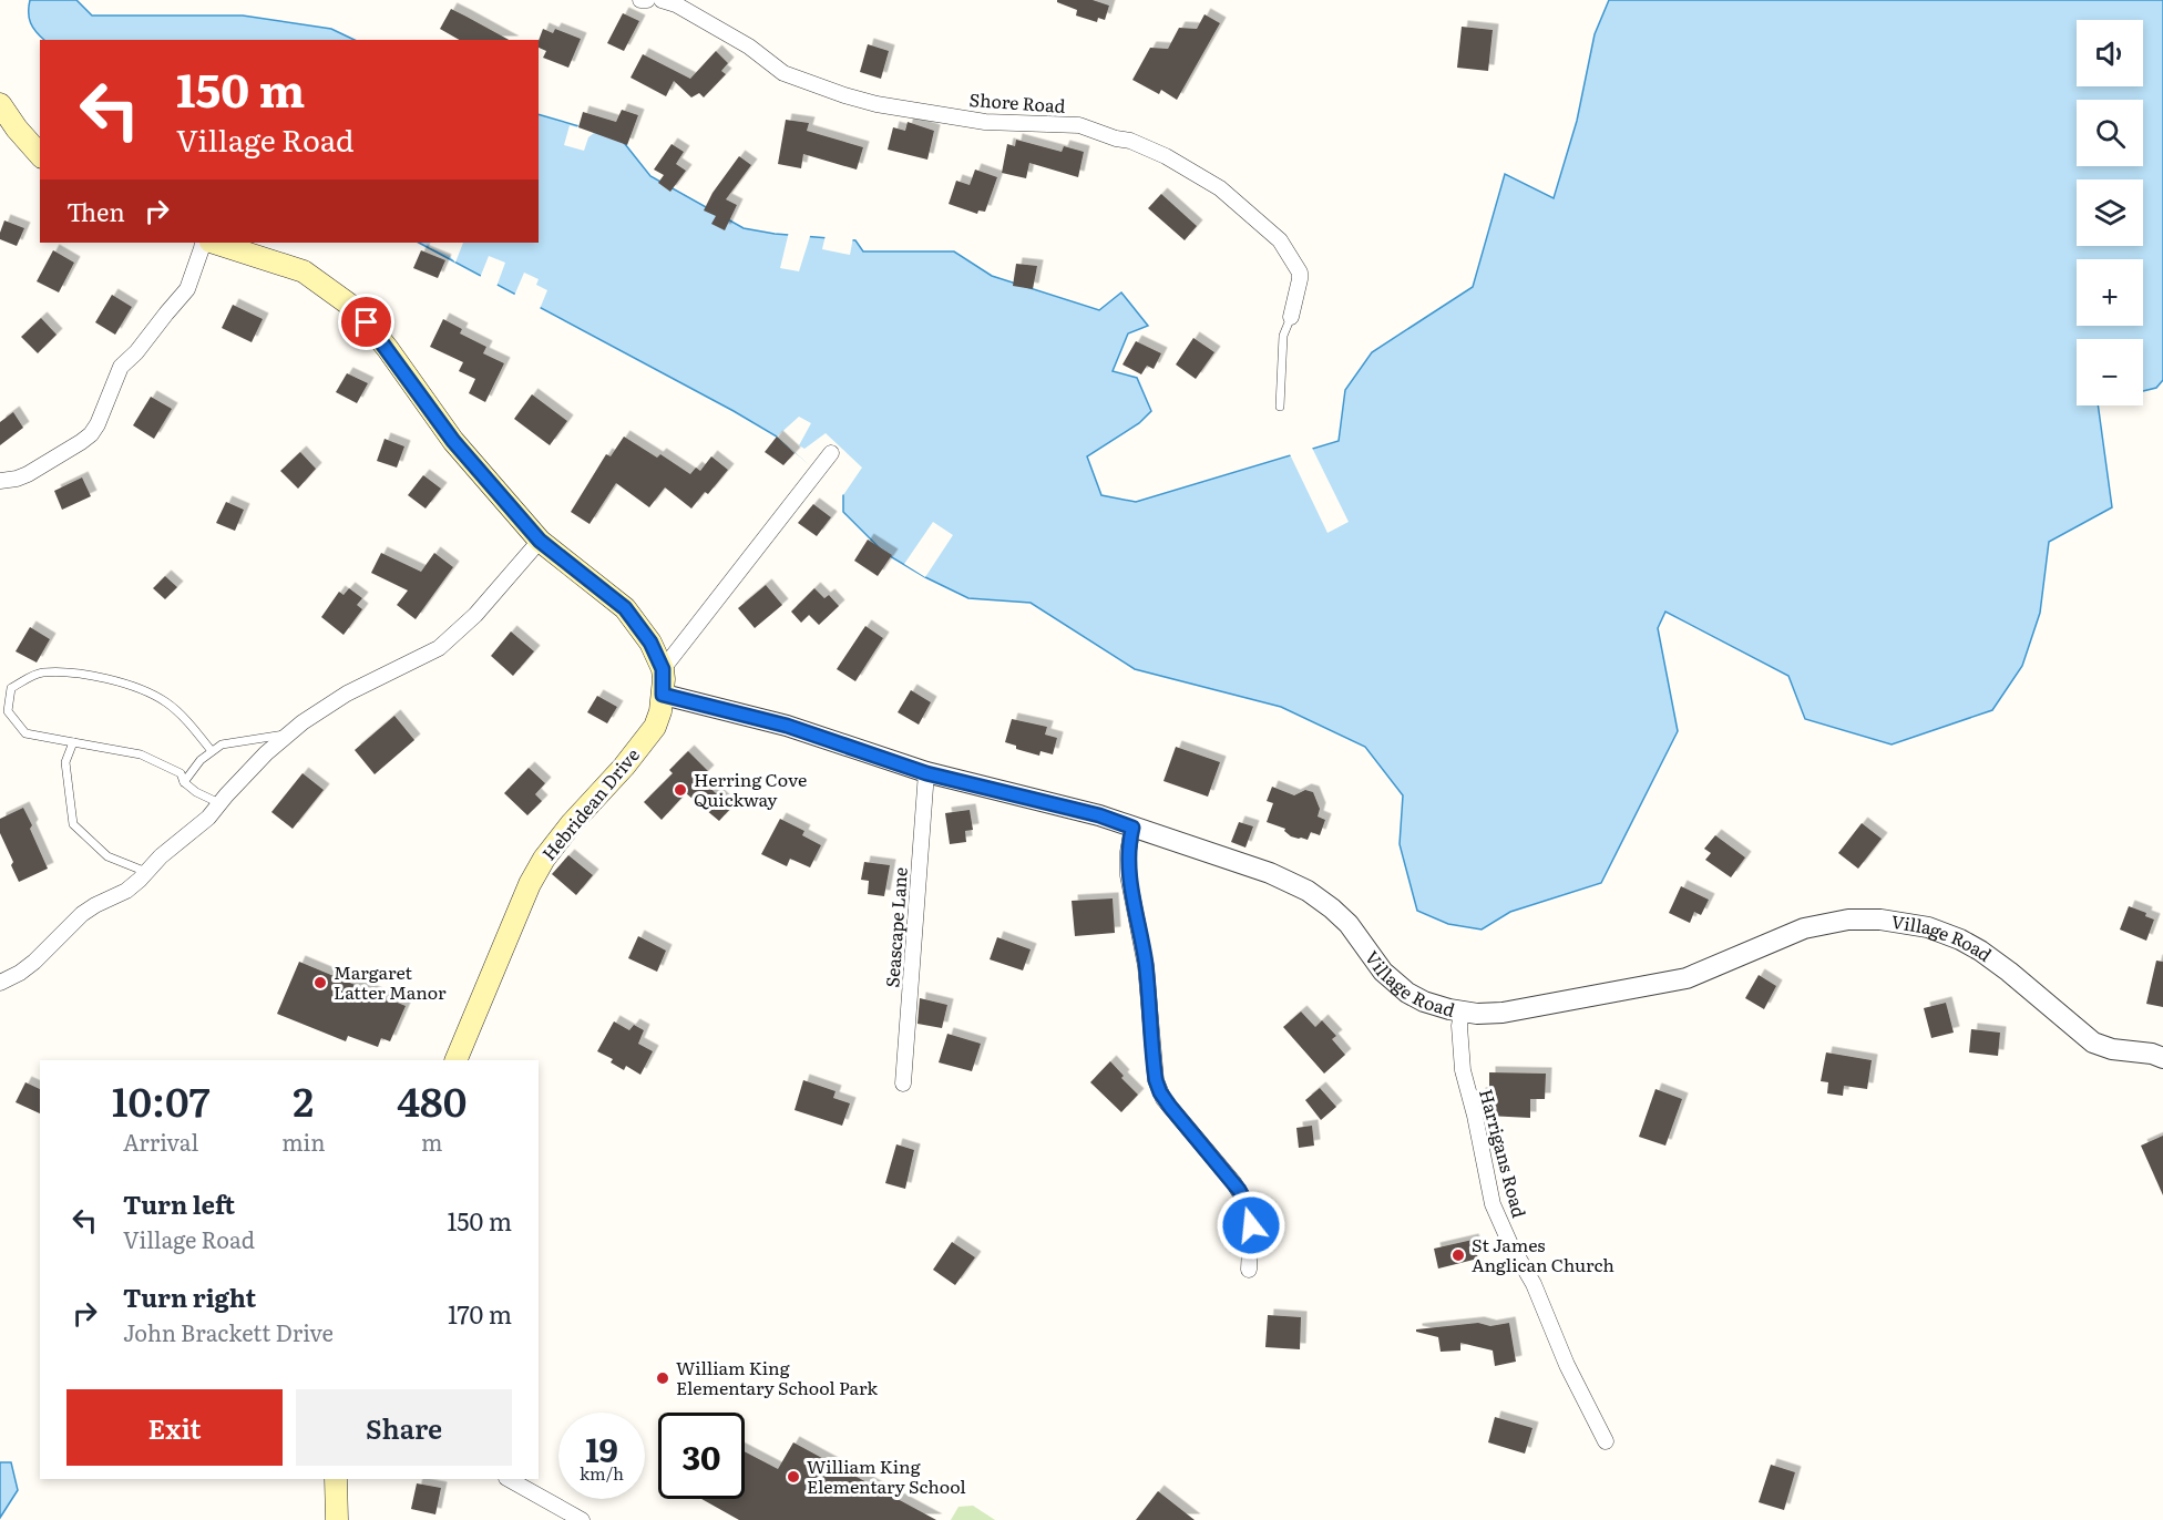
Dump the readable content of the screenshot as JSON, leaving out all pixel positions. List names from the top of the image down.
{
  "streets": {
    "main road": ["Hebridean Drive"],
    "street": [
      "Shore Road",
      "Seascape Lane",
      "Village Road",
      "Harrigans Road"
    ]
  },
  "crossings": [
    ["Hebridean Drive", "Village Road"],
    ["Seascape Lane", "Village Road"],
    ["Village Road", "Harrigans Road"]
  ],
  "places": [
    "Herring Cove Quickway",
    "Margaret Latter Manor",
    "St James Anglican Church",
    "William King Elementary School Park",
    "William King Elementary School"
  ],
  "page": {
    "map_buttons": ["+", "−"],
    "turn": ["150 m", "Village Road"],
    "then": "Then",
    "eta": [
      "10:07",
      "Arrival",
      "2",
      "min",
      "480",
      "m"
    ],
    "list": [
      {
        "name": "Turn left",
        "note": "Village Road",
        "value": "150 m"
      },
      {
        "name": "Turn right",
        "note": "John Brackett Drive",
        "value": "170 m"
      }
    ],
    "buttons": ["Exit", "Share"],
    "speed": "19 km/h",
    "limit": "30"
  }
}
